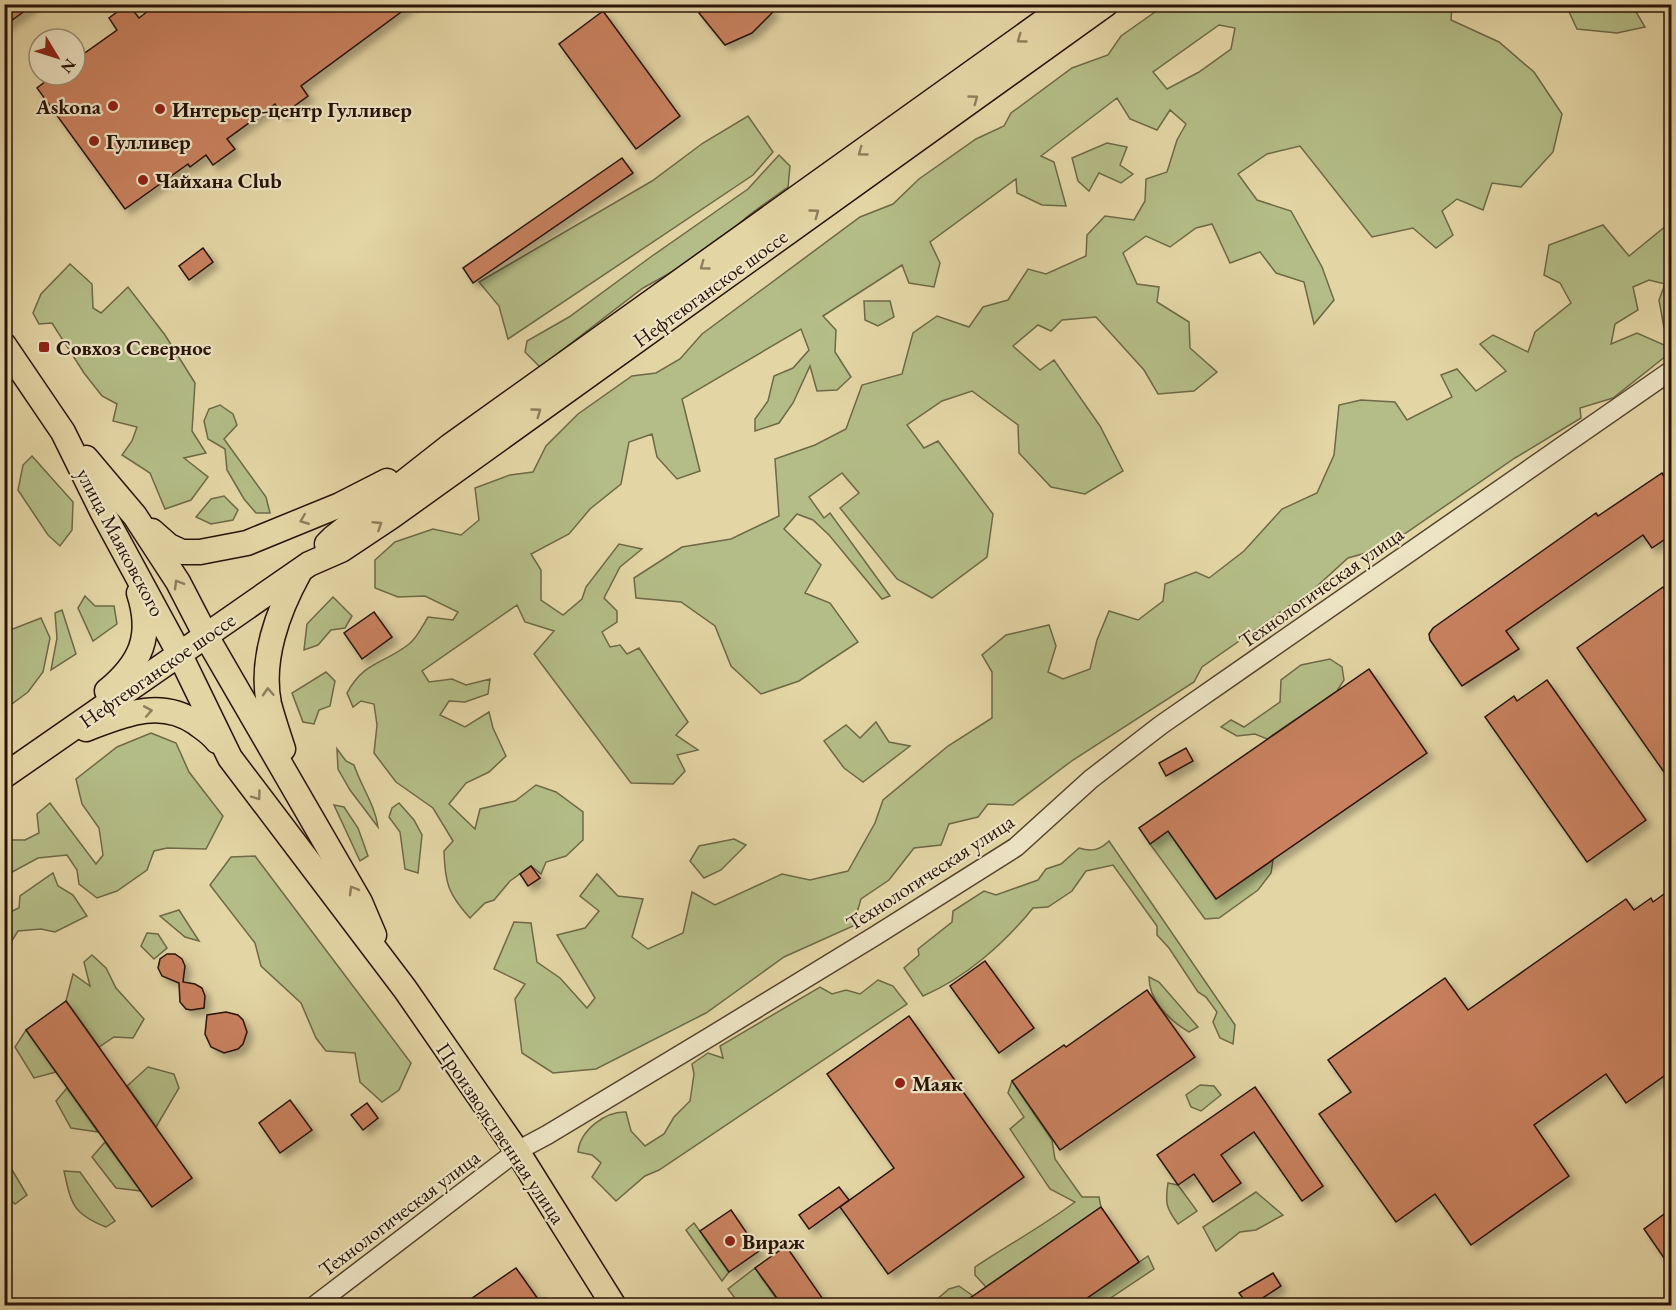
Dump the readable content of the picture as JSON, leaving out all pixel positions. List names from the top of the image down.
{
  "streets": {
    "main road": ["Нефтеюганское шоссе", "улица Маяковского", "Производственная улица"],
    "street": ["Технологическая улица"]
  },
  "crossings": [
    ["Нефтеюганское шоссе", "улица Маяковского"],
    ["Нефтеюганское шоссе", "Производственная улица"],
    ["улица Маяковского", "Производственная улица"],
    ["Технологическая улица", "Производственная улица"]
  ],
  "places": {
    "other": [
      "Askona",
      "Интерьер-центр Гулливер",
      "Гулливер",
      "Чайхана Club",
      "Маяк",
      "Вираж"
    ],
    "transit": ["Совхоз Северное"]
  },
  "north": "bottom right"
}
